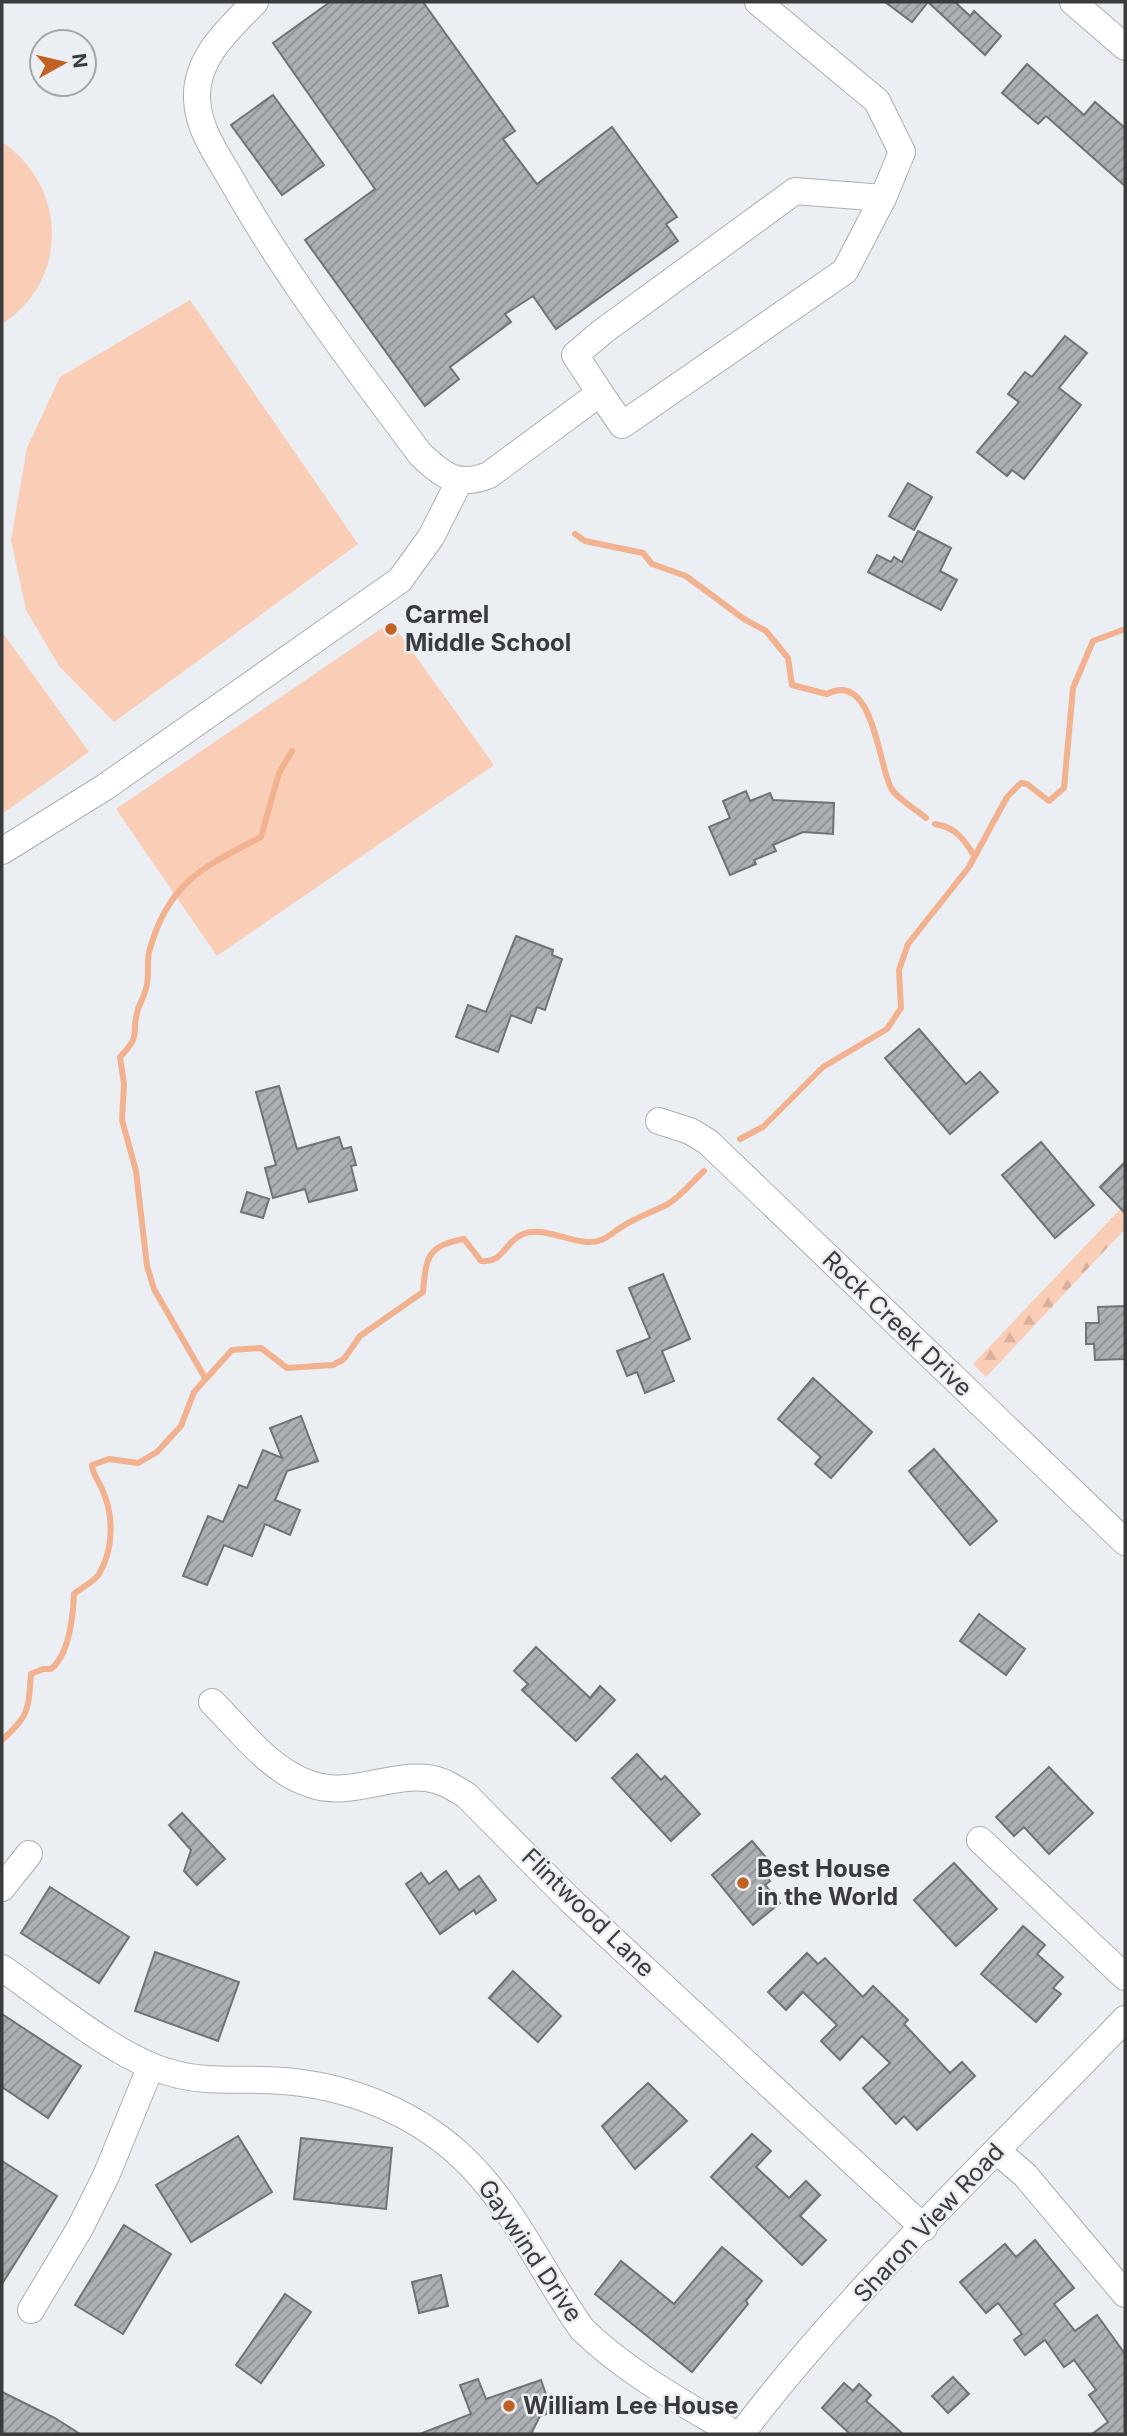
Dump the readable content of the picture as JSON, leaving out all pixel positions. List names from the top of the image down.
{
  "streets": {
    "street": [
      "Rock Creek Drive",
      "Flintwood Lane",
      "Sharon View Road",
      "Gaywind Drive"
    ]
  },
  "crossings": [
    ["Flintwood Lane", "Sharon View Road"]
  ],
  "places": ["Carmel Middle School", "Best House in the World", "William Lee House"],
  "north": "right"
}
